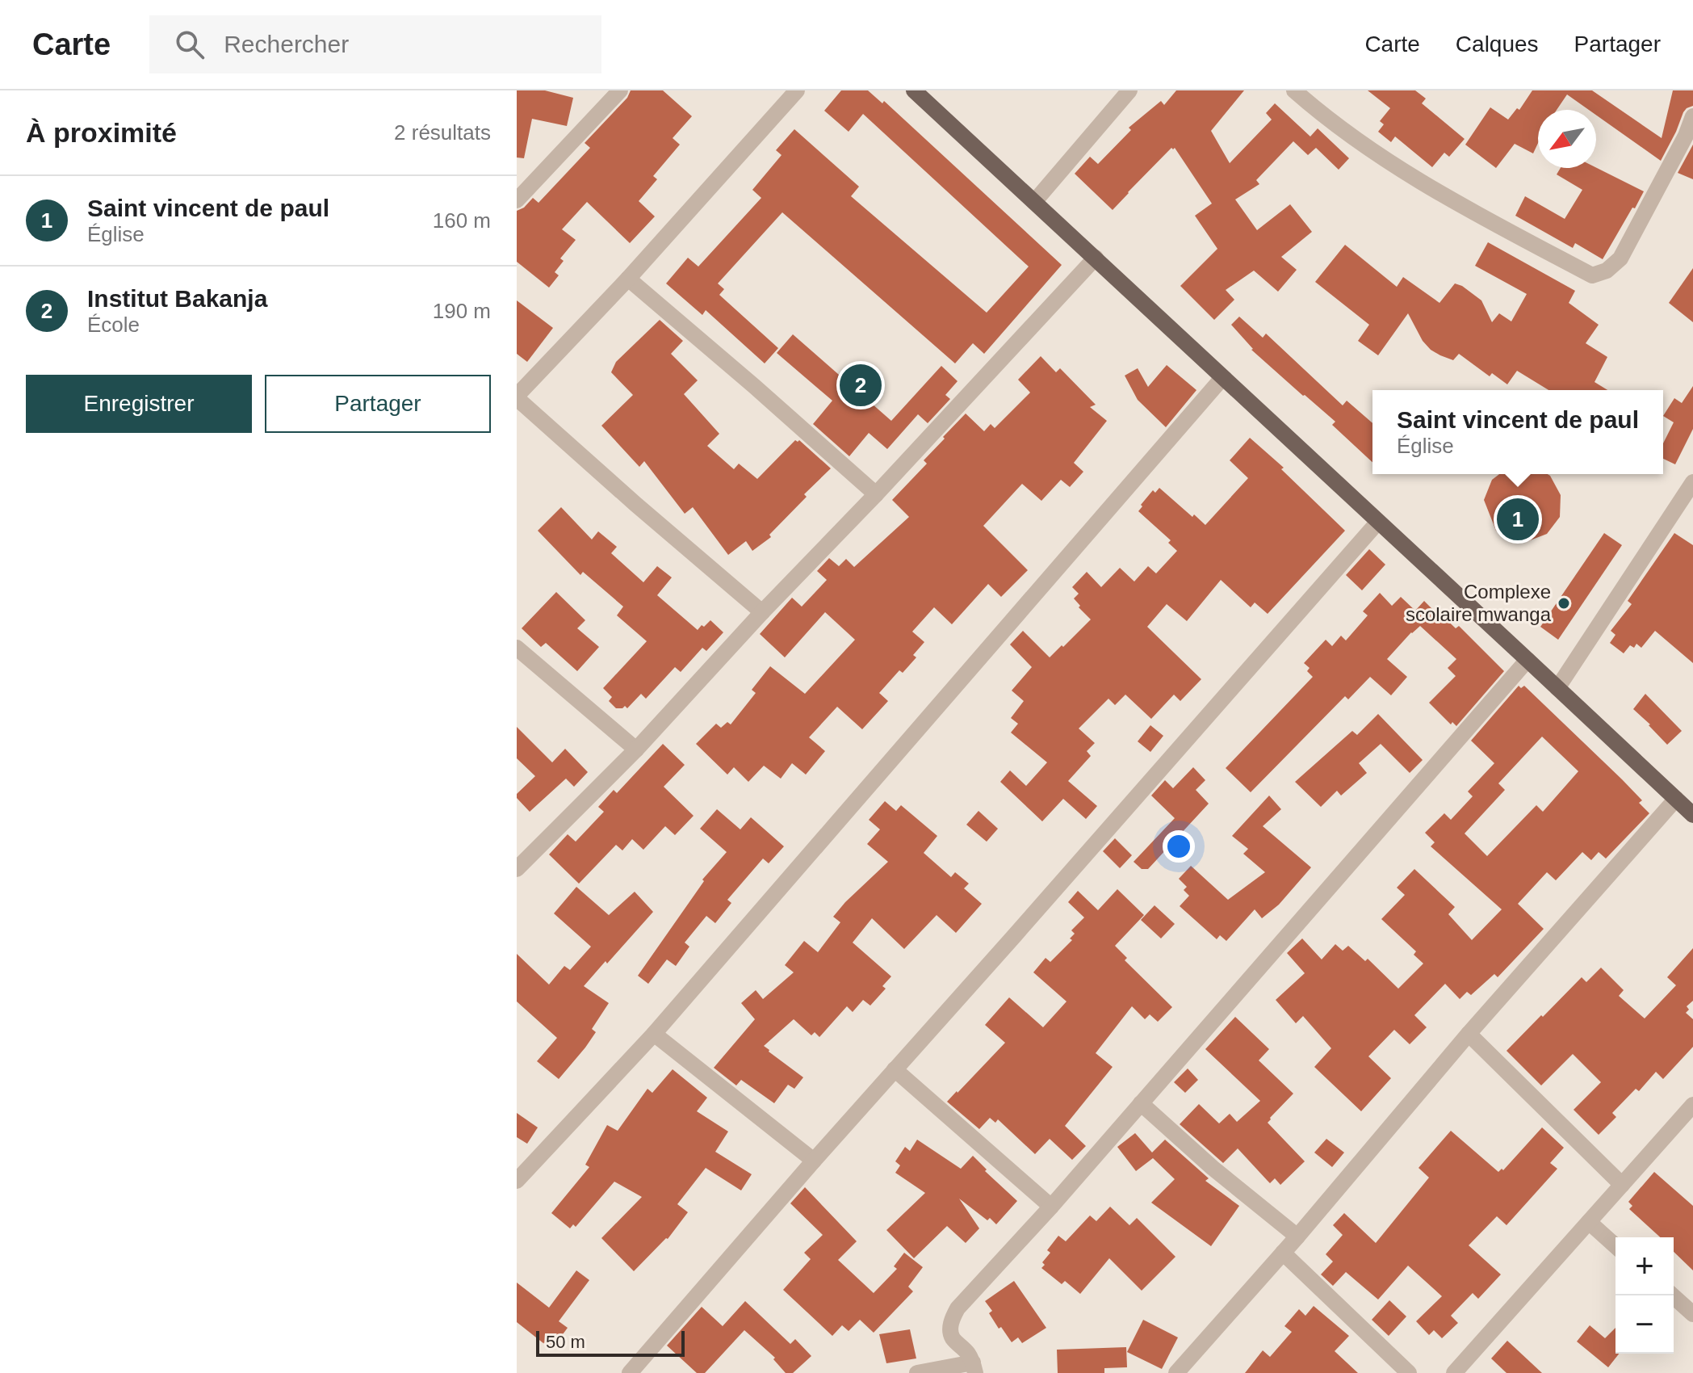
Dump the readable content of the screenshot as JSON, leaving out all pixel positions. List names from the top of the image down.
{
  "places": ["Complexe scolaire mwanga"],
  "scale_bar": "50 m",
  "north": "bottom left",
  "page": {
    "header": "Carte",
    "search": "Rechercher",
    "nav": ["Carte", "Calques", "Partager"],
    "heading": ["À proximité", "2 résultats"],
    "list": [
      {
        "mark": "1",
        "name": "Saint vincent de paul",
        "note": "Église",
        "value": "160 m"
      },
      {
        "mark": "2",
        "name": "Institut Bakanja",
        "note": "École",
        "value": "190 m"
      }
    ],
    "buttons": ["Enregistrer", "Partager"],
    "pins": ["2", "1"],
    "popup": ["Saint vincent de paul", "Église"],
    "map_buttons": ["+", "−"],
    "scale": "50 m"
  }
}
